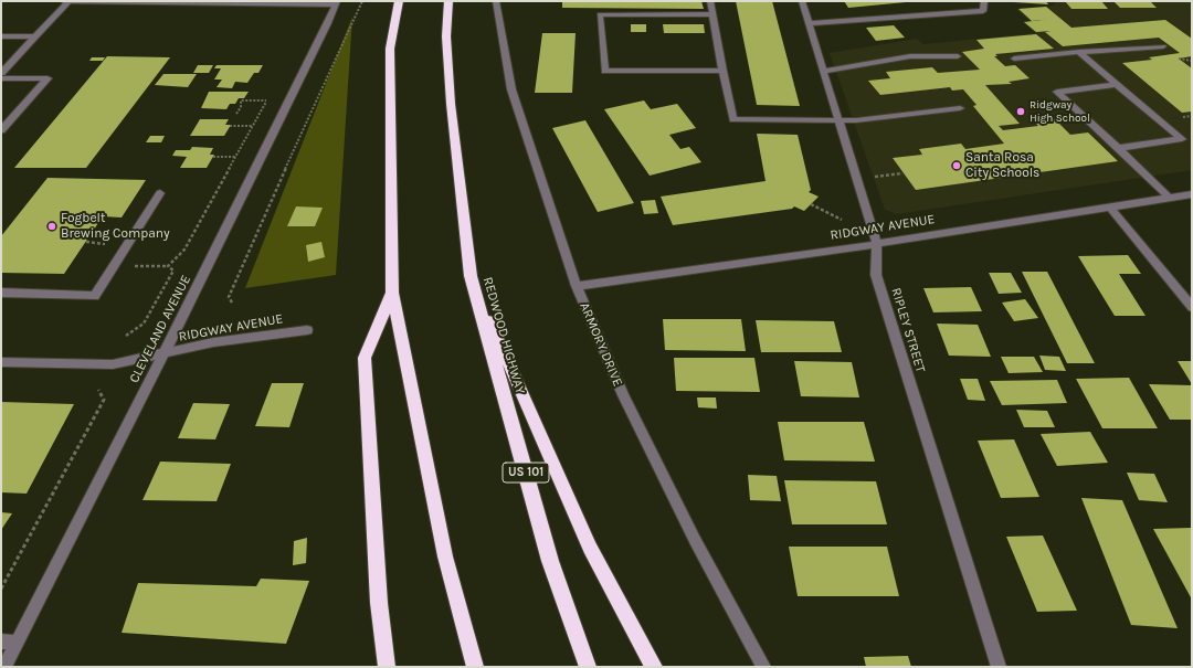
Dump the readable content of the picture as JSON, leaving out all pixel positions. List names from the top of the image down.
{
  "streets": {
    "highway": ["REDWOOD HIGHWAY", "US 101"],
    "street": [
      "RIDGWAY AVENUE",
      "CLEVELAND AVENUE",
      "RIPLEY STREET",
      "ARMORY DRIVE"
    ]
  },
  "crossings": [
    ["RIDGWAY AVENUE", "CLEVELAND AVENUE"],
    ["RIDGWAY AVENUE", "RIPLEY STREET"],
    ["RIDGWAY AVENUE", "ARMORY DRIVE"]
  ],
  "places": ["Ridgway High School", "Santa Rosa City Schools", "Fogbelt Brewing Company"]
}
